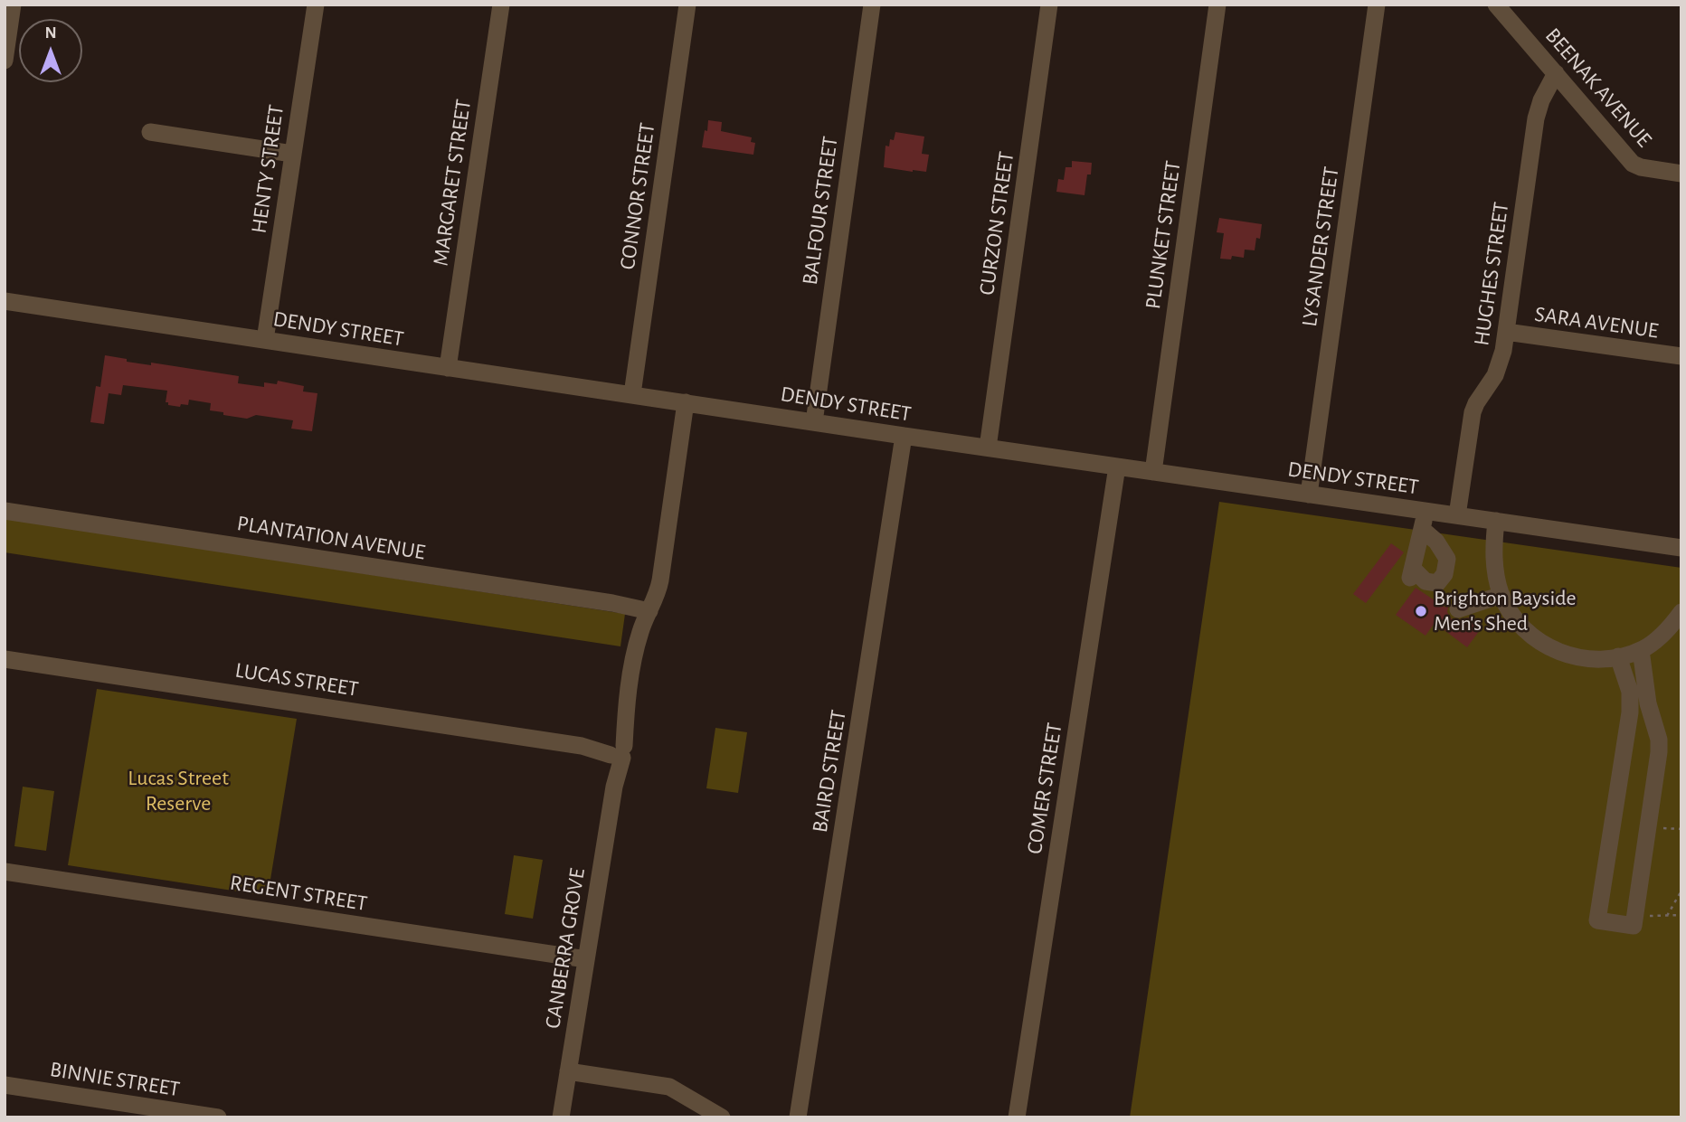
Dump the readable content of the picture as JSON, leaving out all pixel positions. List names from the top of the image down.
{
  "streets": {
    "street": [
      "BEENAK AVENUE",
      "HENTY STREET",
      "MARGARET STREET",
      "CONNOR STREET",
      "BALFOUR STREET",
      "CURZON STREET",
      "PLUNKET STREET",
      "LYSANDER STREET",
      "HUGHES STREET",
      "SARA AVENUE",
      "DENDY STREET",
      "PLANTATION AVENUE",
      "LUCAS STREET",
      "BAIRD STREET",
      "COMER STREET",
      "REGENT STREET",
      "CANBERRA GROVE",
      "BINNIE STREET"
    ]
  },
  "crossings": [
    ["BEENAK AVENUE", "HUGHES STREET"],
    ["HENTY STREET", "DENDY STREET"],
    ["MARGARET STREET", "DENDY STREET"],
    ["CONNOR STREET", "DENDY STREET"],
    ["BALFOUR STREET", "DENDY STREET"],
    ["CURZON STREET", "DENDY STREET"],
    ["PLUNKET STREET", "DENDY STREET"],
    ["LYSANDER STREET", "DENDY STREET"],
    ["HUGHES STREET", "SARA AVENUE"],
    ["HUGHES STREET", "DENDY STREET"],
    ["DENDY STREET", "BAIRD STREET"],
    ["DENDY STREET", "COMER STREET"],
    ["DENDY STREET", "CANBERRA GROVE"],
    ["PLANTATION AVENUE", "CANBERRA GROVE"],
    ["LUCAS STREET", "CANBERRA GROVE"],
    ["REGENT STREET", "CANBERRA GROVE"]
  ],
  "parks": ["Lucas Street Reserve"],
  "places": ["Brighton Bayside Men's Shed"],
  "north": "top"
}
